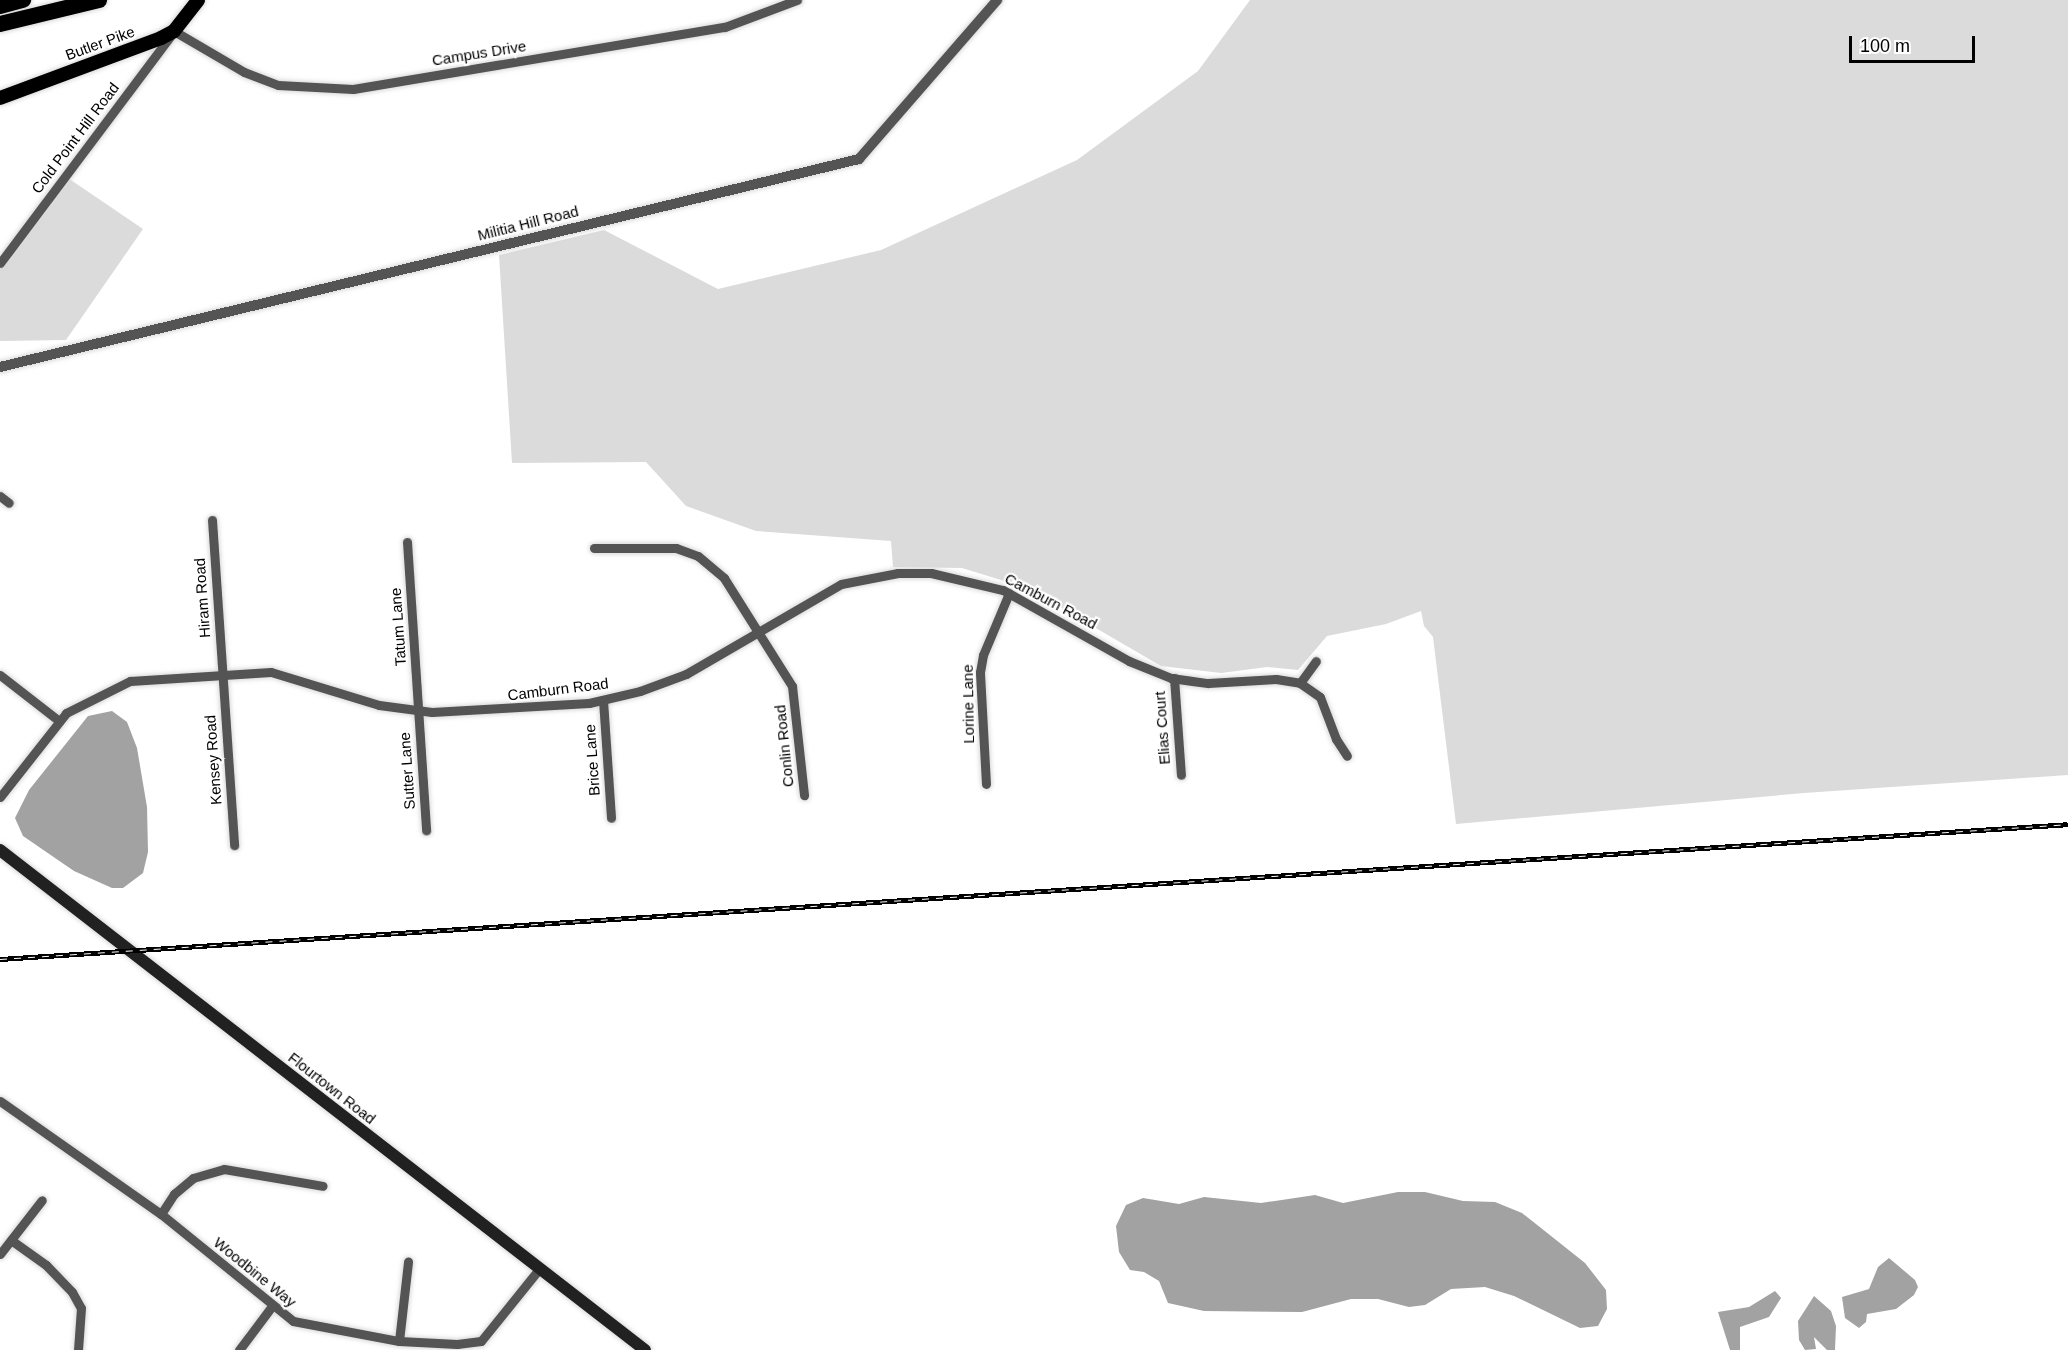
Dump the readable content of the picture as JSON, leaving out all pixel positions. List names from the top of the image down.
{
  "streets": {
    "main road": ["Butler Pike", "Flourtown Road"],
    "street": [
      "Campus Drive",
      "Cold Point Hill Road",
      "Militia Hill Road",
      "Hiram Road",
      "Camburn Road",
      "Tatum Lane",
      "Lorine Lane",
      "Elias Court",
      "Conlin Road",
      "Kensey Road",
      "Brice Lane",
      "Sutter Lane",
      "Woodbine Way"
    ]
  },
  "crossings": [
    ["Butler Pike", "Campus Drive"],
    ["Butler Pike", "Cold Point Hill Road"],
    ["Campus Drive", "Cold Point Hill Road"],
    ["Hiram Road", "Camburn Road"],
    ["Hiram Road", "Kensey Road"],
    ["Camburn Road", "Tatum Lane"],
    ["Camburn Road", "Lorine Lane"],
    ["Camburn Road", "Elias Court"],
    ["Camburn Road", "Conlin Road"],
    ["Camburn Road", "Kensey Road"],
    ["Camburn Road", "Brice Lane"],
    ["Camburn Road", "Sutter Lane"],
    ["Tatum Lane", "Sutter Lane"],
    ["Flourtown Road", "Woodbine Way"]
  ],
  "scale_bar": "100 m"
}
